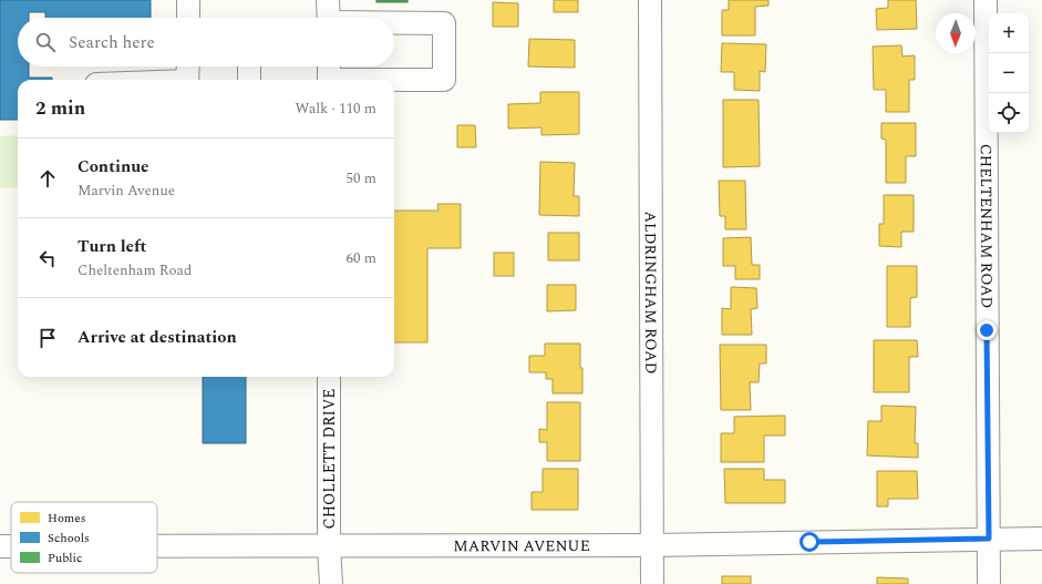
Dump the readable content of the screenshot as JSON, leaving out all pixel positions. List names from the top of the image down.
{
  "streets": {
    "street": [
      "CHELTENHAM ROAD",
      "ALDRINGHAM ROAD",
      "CHOLLETT DRIVE",
      "MARVIN AVENUE"
    ]
  },
  "crossings": [
    ["CHELTENHAM ROAD", "MARVIN AVENUE"],
    ["ALDRINGHAM ROAD", "MARVIN AVENUE"],
    ["CHOLLETT DRIVE", "MARVIN AVENUE"]
  ],
  "legend": ["Homes", "Schools", "Public"],
  "north": "bottom",
  "page": {
    "map_buttons": ["+", "−"],
    "search": "Search here",
    "heading": ["2 min", "Walk · 110 m"],
    "list": [
      ["Continue", "Marvin Avenue", "50 m"],
      ["Turn left", "Cheltenham Road", "60 m"],
      "Arrive at destination"
    ]
  }
}
